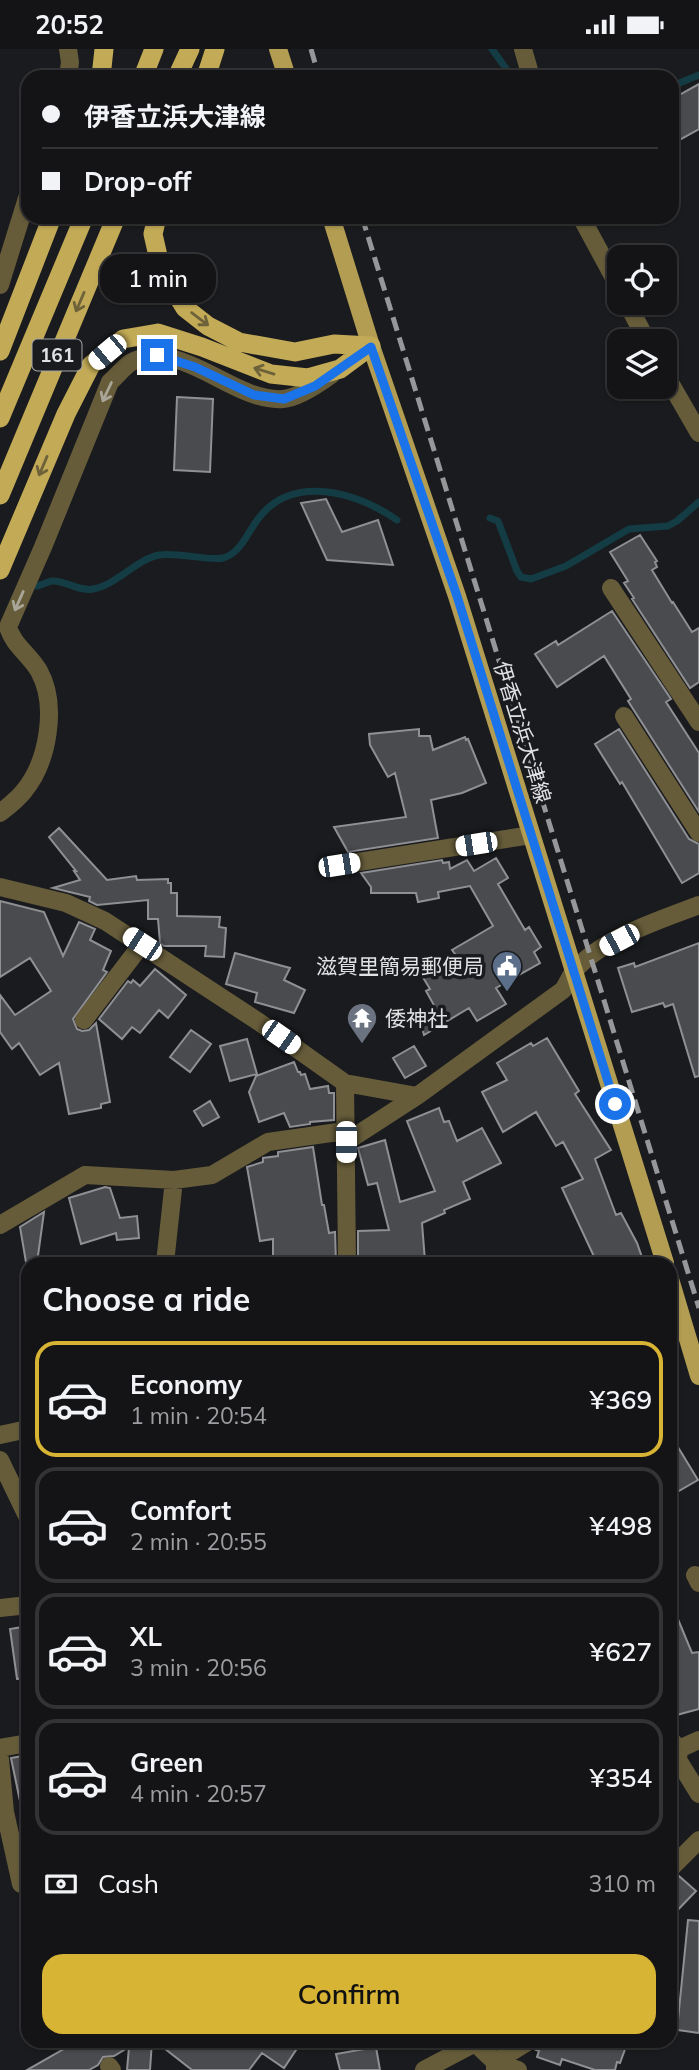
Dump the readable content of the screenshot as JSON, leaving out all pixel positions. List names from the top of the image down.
{
  "streets": {
    "highway": ["161"],
    "main road": ["伊香立浜大津線"]
  },
  "places": {
    "public building": ["滋賀里簡易郵便局"],
    "temple": ["倭神社"]
  },
  "page": {
    "status": "20:52",
    "banner": ["伊香立浜大津線", "Drop-off"],
    "bubble": "1 min",
    "heading": "Choose a ride",
    "list": [
      {
        "name": "Economy",
        "note": "1 min · 20:54",
        "value": "¥369"
      },
      {
        "name": "Comfort",
        "note": "2 min · 20:55",
        "value": "¥498"
      },
      {
        "name": "XL",
        "note": "3 min · 20:56",
        "value": "¥627"
      },
      {
        "name": "Green",
        "note": "4 min · 20:57",
        "value": "¥354"
      }
    ],
    "pay": ["Cash", "310 m"],
    "buttons": "Confirm"
  }
}
